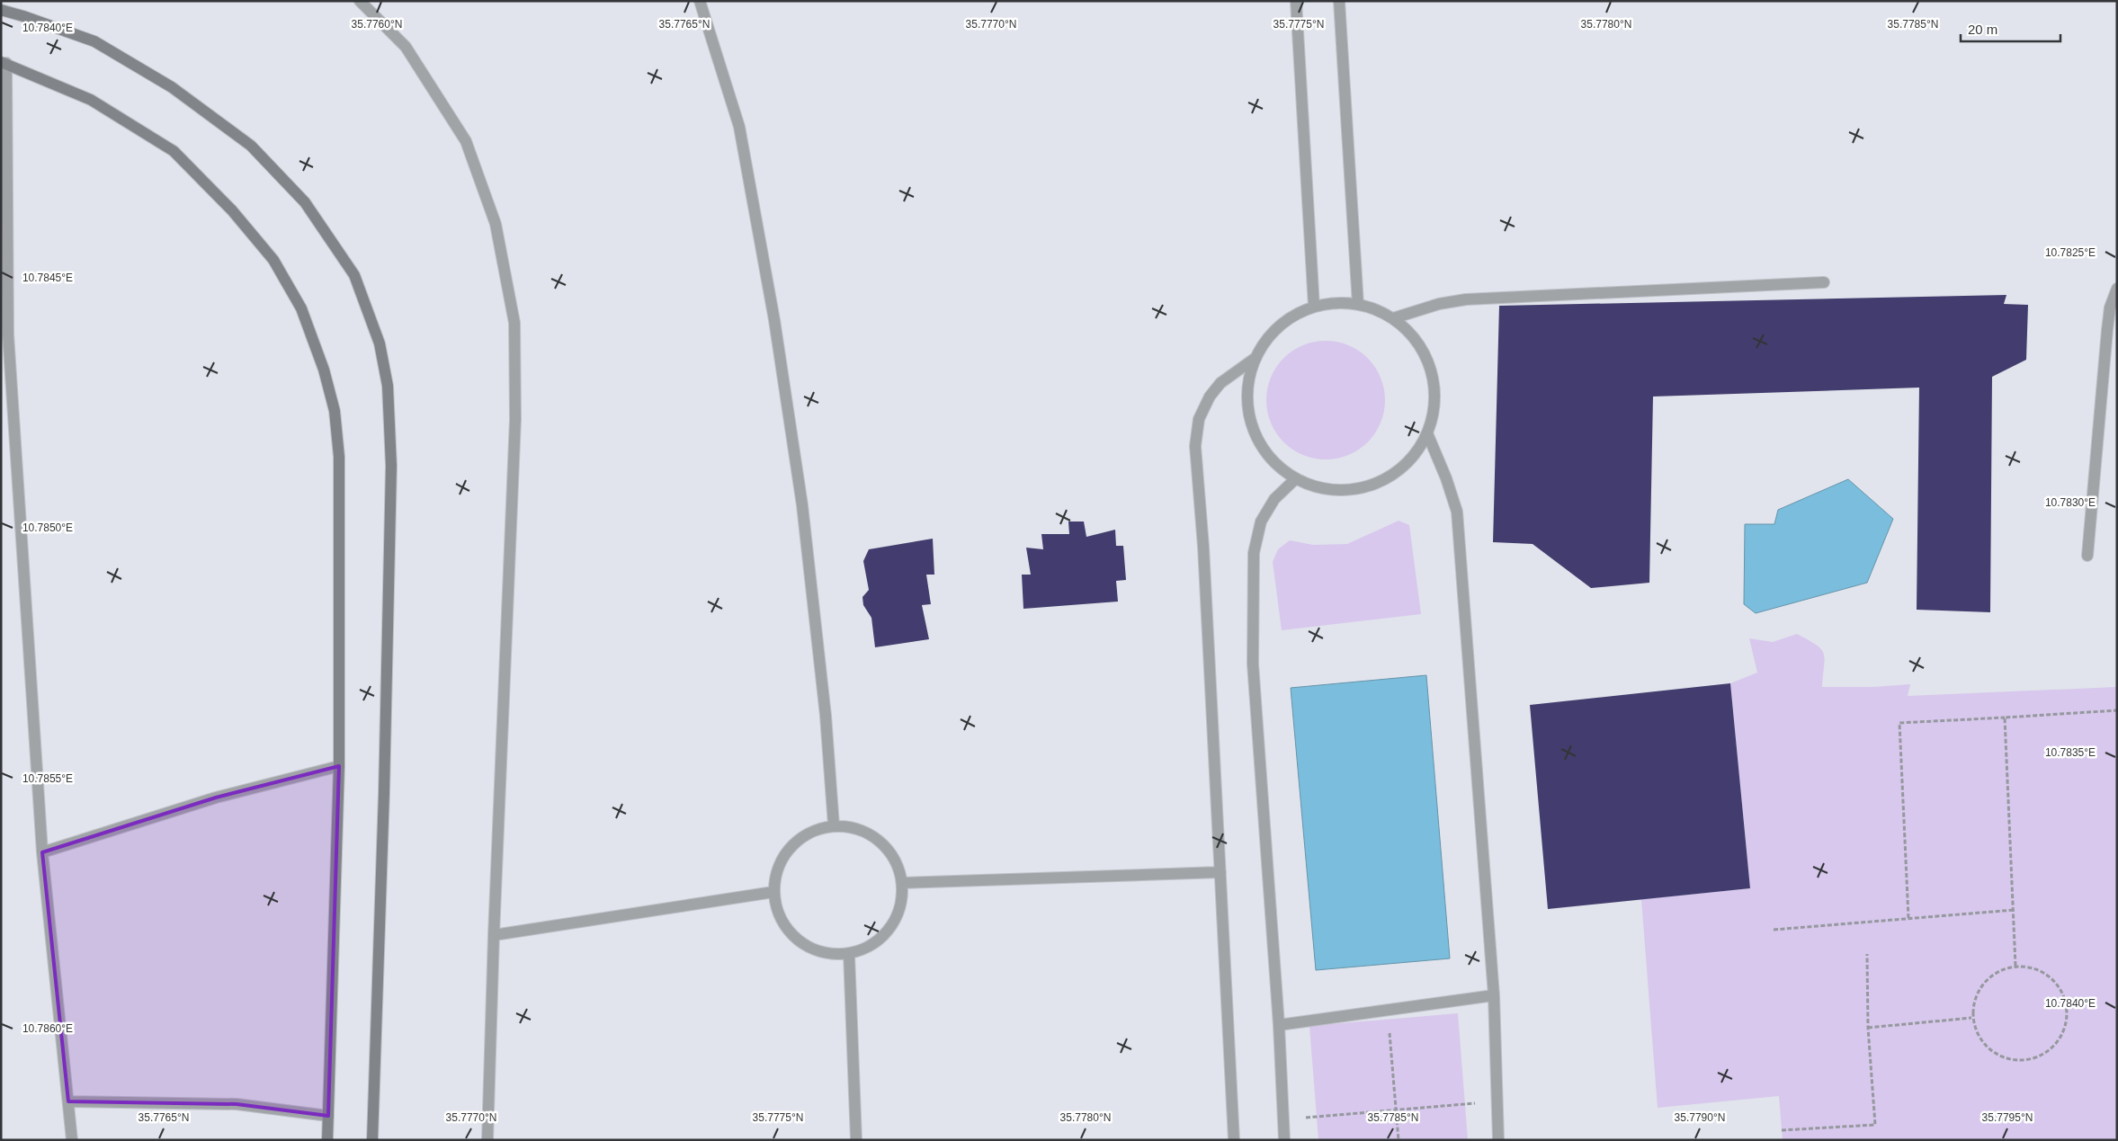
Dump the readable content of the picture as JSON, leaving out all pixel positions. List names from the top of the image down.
{
  "scale_bar": "20 m",
  "coordinates": [
    "35.7760°N",
    "35.7765°N",
    "35.7770°N",
    "35.7775°N",
    "35.7780°N",
    "35.7785°N",
    "10.7840°E",
    "10.7825°E",
    "10.7845°E",
    "10.7830°E",
    "10.7850°E",
    "10.7835°E",
    "10.7855°E",
    "10.7860°E",
    "35.7790°N",
    "35.7795°N"
  ]
}
